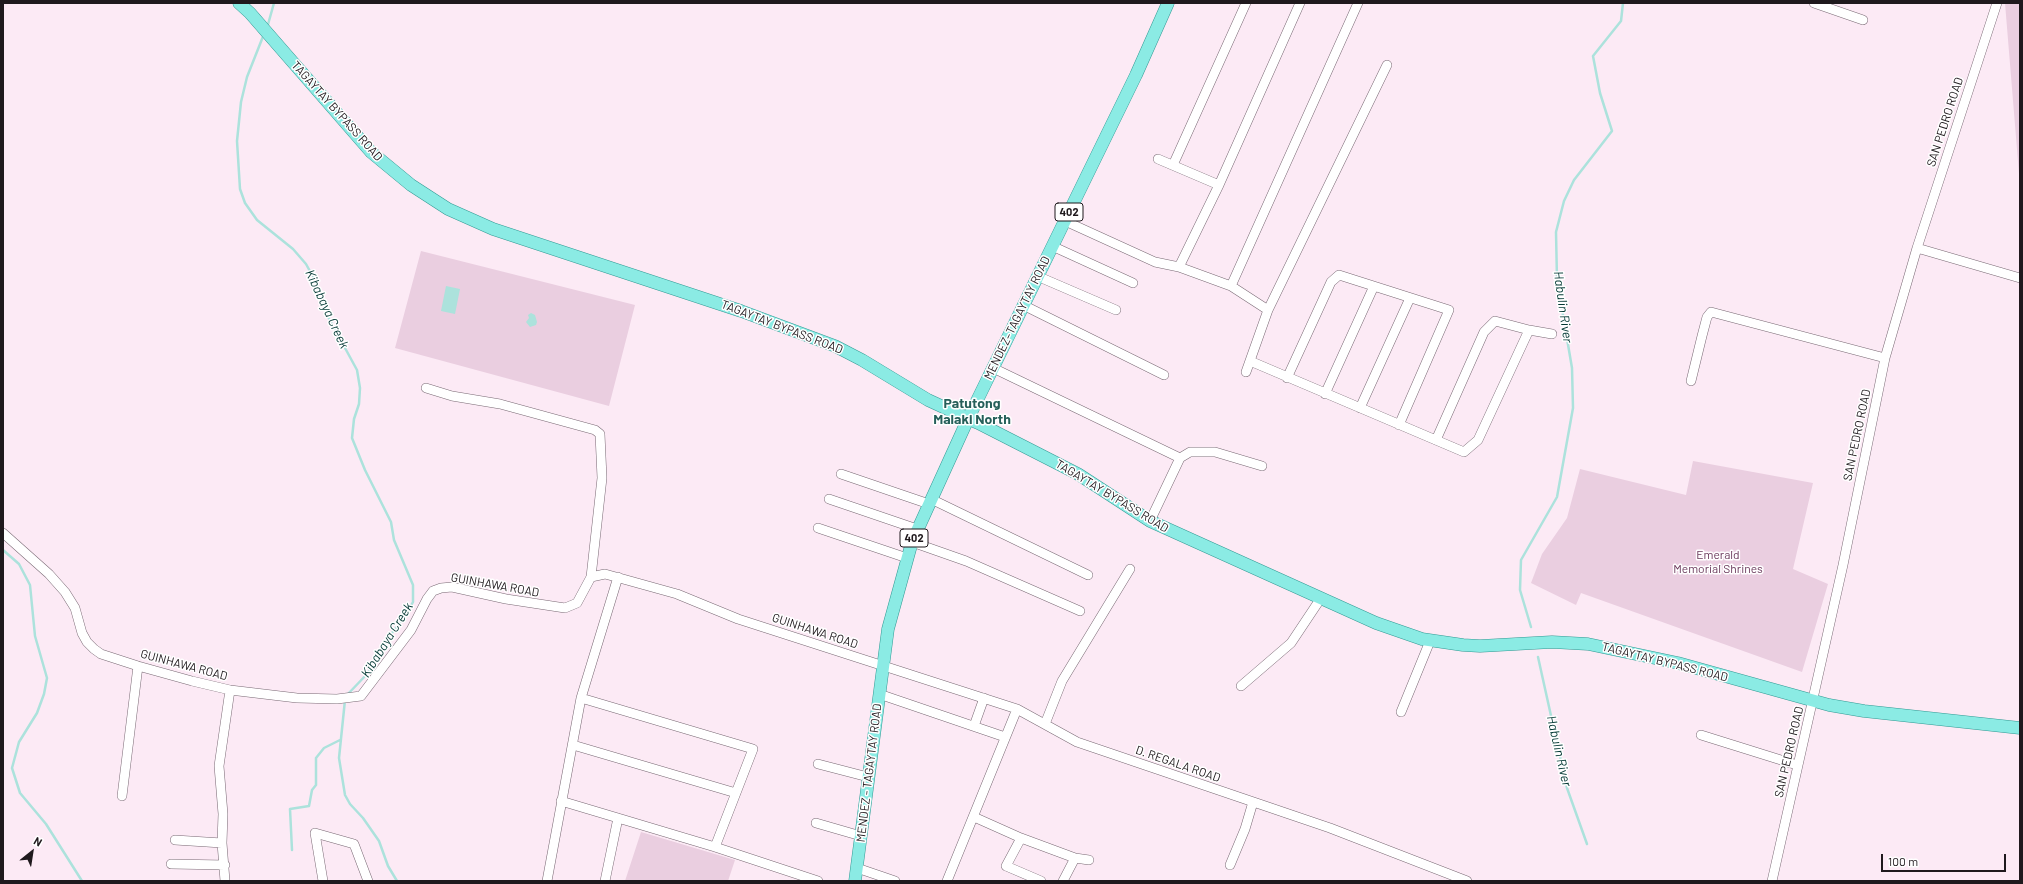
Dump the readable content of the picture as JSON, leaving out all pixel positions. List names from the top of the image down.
{
  "streets": {
    "main road": [
      "TAGAYTAY BYPASS ROAD",
      "402",
      "MENDEZ–TAGAYTAY ROAD",
      "MENDEZ - TAGAYTAY ROAD"
    ],
    "street": ["SAN PEDRO ROAD", "GUINHAWA ROAD", "D. REGALA ROAD"]
  },
  "crossings": [
    ["TAGAYTAY BYPASS ROAD", "SAN PEDRO ROAD"],
    ["TAGAYTAY BYPASS ROAD", "MENDEZ–TAGAYTAY ROAD"],
    ["MENDEZ–TAGAYTAY ROAD", "GUINHAWA ROAD"],
    ["MENDEZ–TAGAYTAY ROAD", "D. REGALA ROAD"],
    ["MENDEZ–TAGAYTAY ROAD", "MENDEZ - TAGAYTAY ROAD"],
    ["GUINHAWA ROAD", "D. REGALA ROAD"],
    ["GUINHAWA ROAD", "MENDEZ - TAGAYTAY ROAD"],
    ["D. REGALA ROAD", "MENDEZ - TAGAYTAY ROAD"]
  ],
  "districts": ["Patutong Malaki North"],
  "water": ["Habulin River", "Kibabaya Creek"],
  "parks": ["Emerald Memorial Shrines"],
  "scale_bar": "100 m",
  "north": "top right"
}
